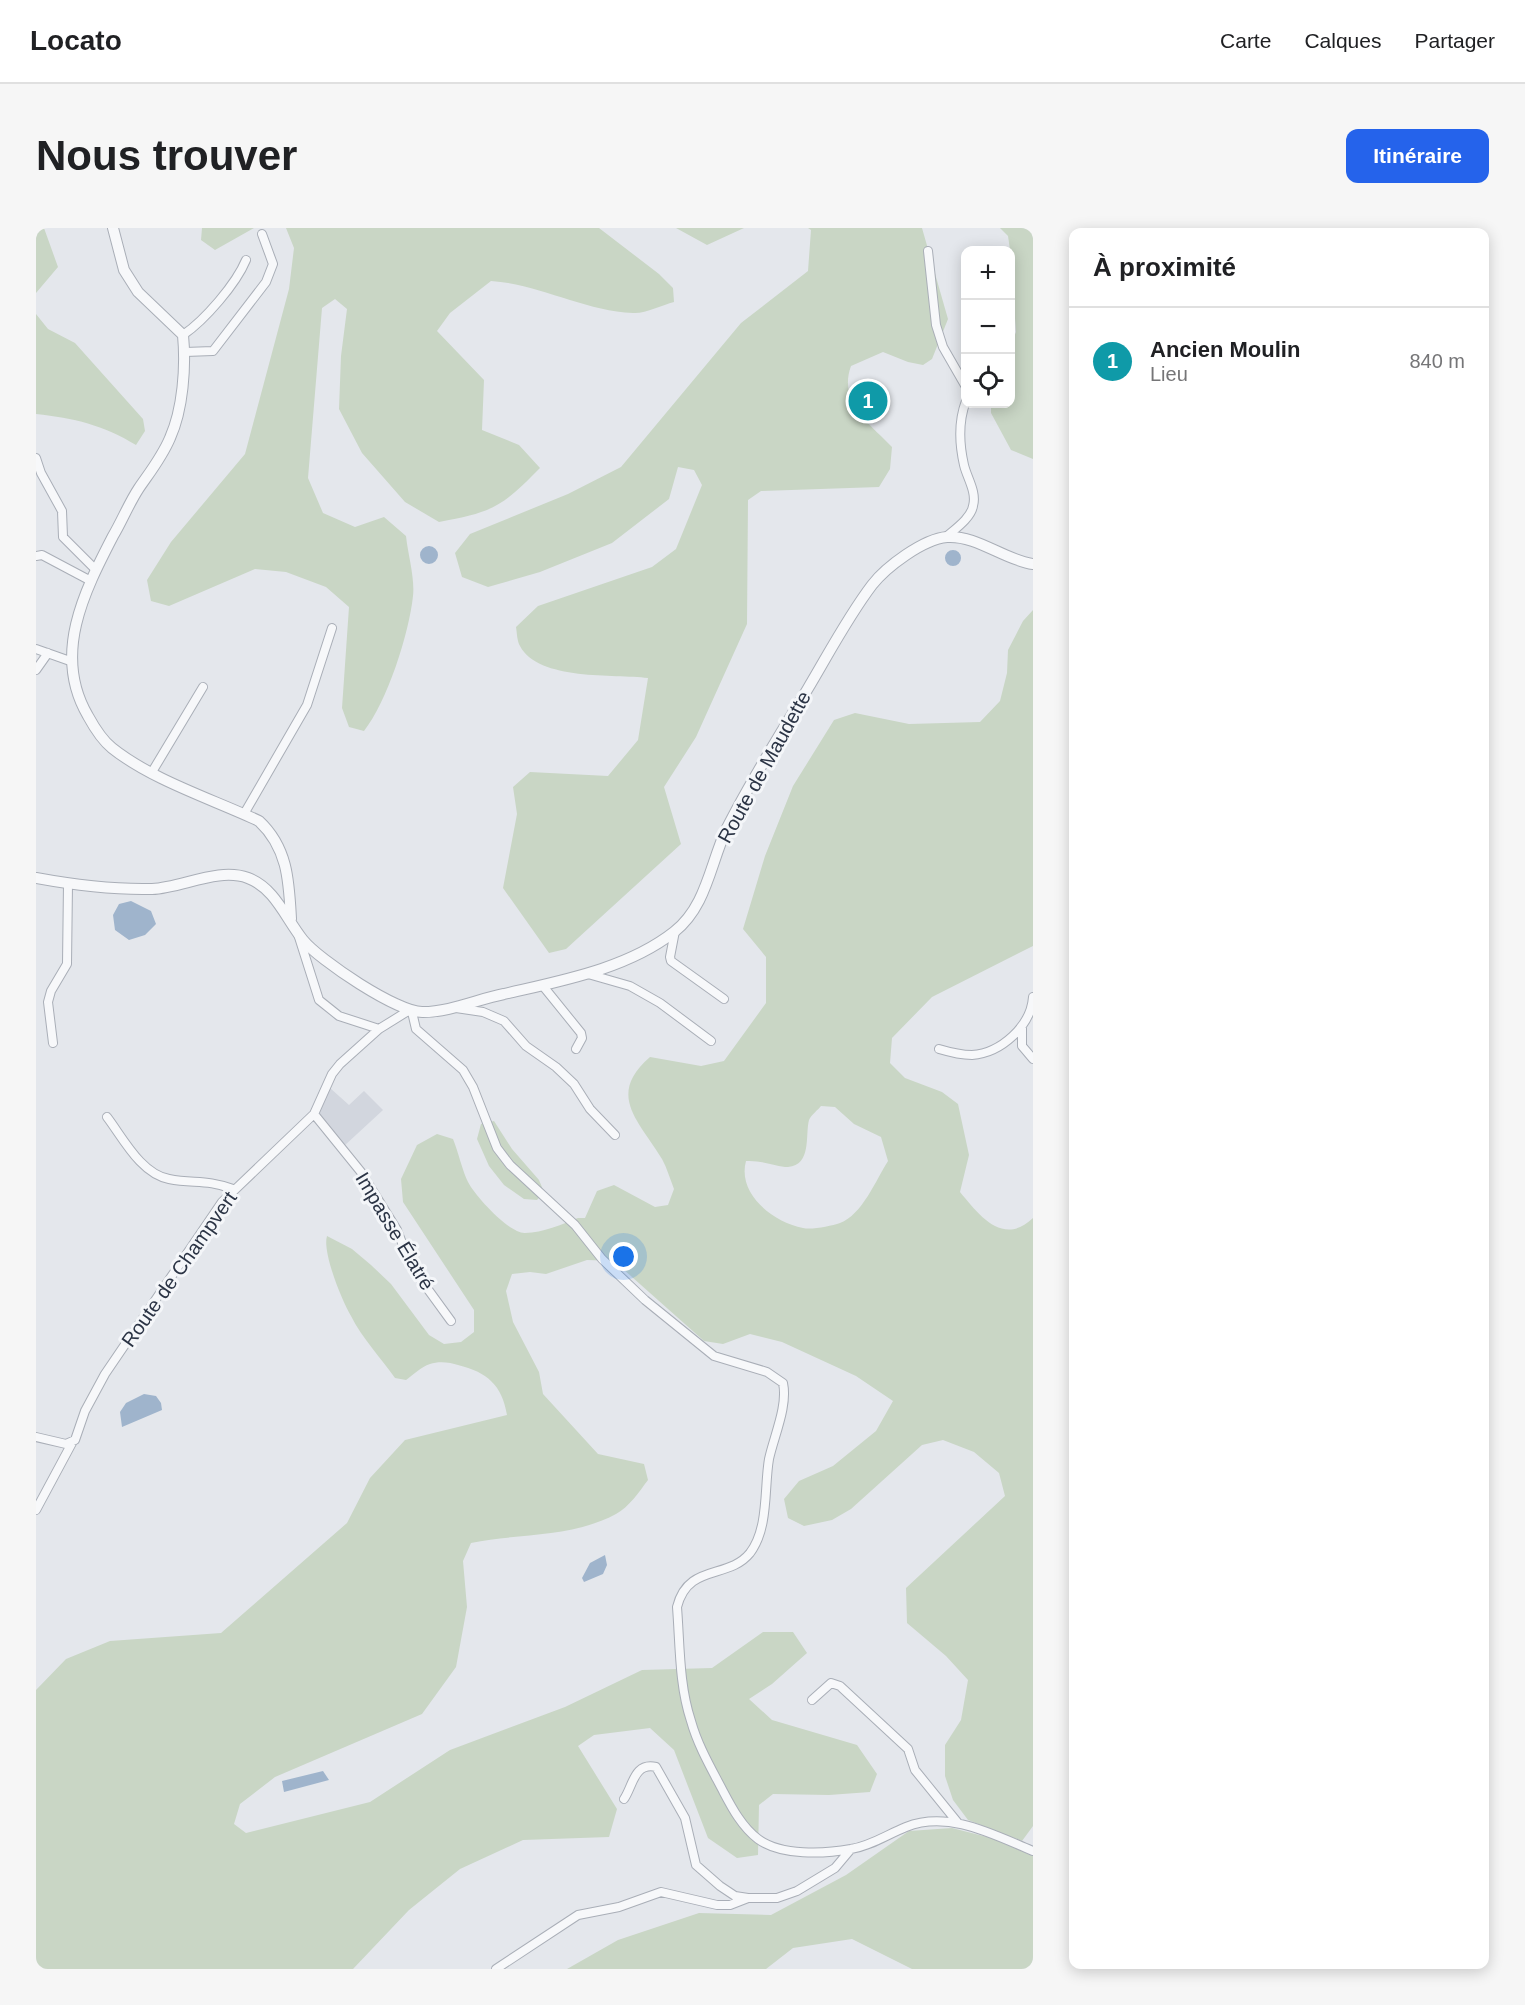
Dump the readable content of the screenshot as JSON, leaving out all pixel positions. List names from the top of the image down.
{
  "streets": {
    "street": ["Route de Maudette", "Impasse Élatré", "Route de Champvert"]
  },
  "crossings": [
    ["Route de Maudette", "Route de Champvert"],
    ["Impasse Élatré", "Route de Champvert"]
  ],
  "page": {
    "header": "Locato",
    "nav": ["Carte", "Calques", "Partager"],
    "buttons": "Itinéraire",
    "title": "Nous trouver",
    "heading": "À proximité",
    "map_buttons": ["+", "−"],
    "list": [
      {
        "mark": "1",
        "name": "Ancien Moulin",
        "note": "Lieu",
        "value": "840 m"
      }
    ],
    "pins": "1"
  }
}
